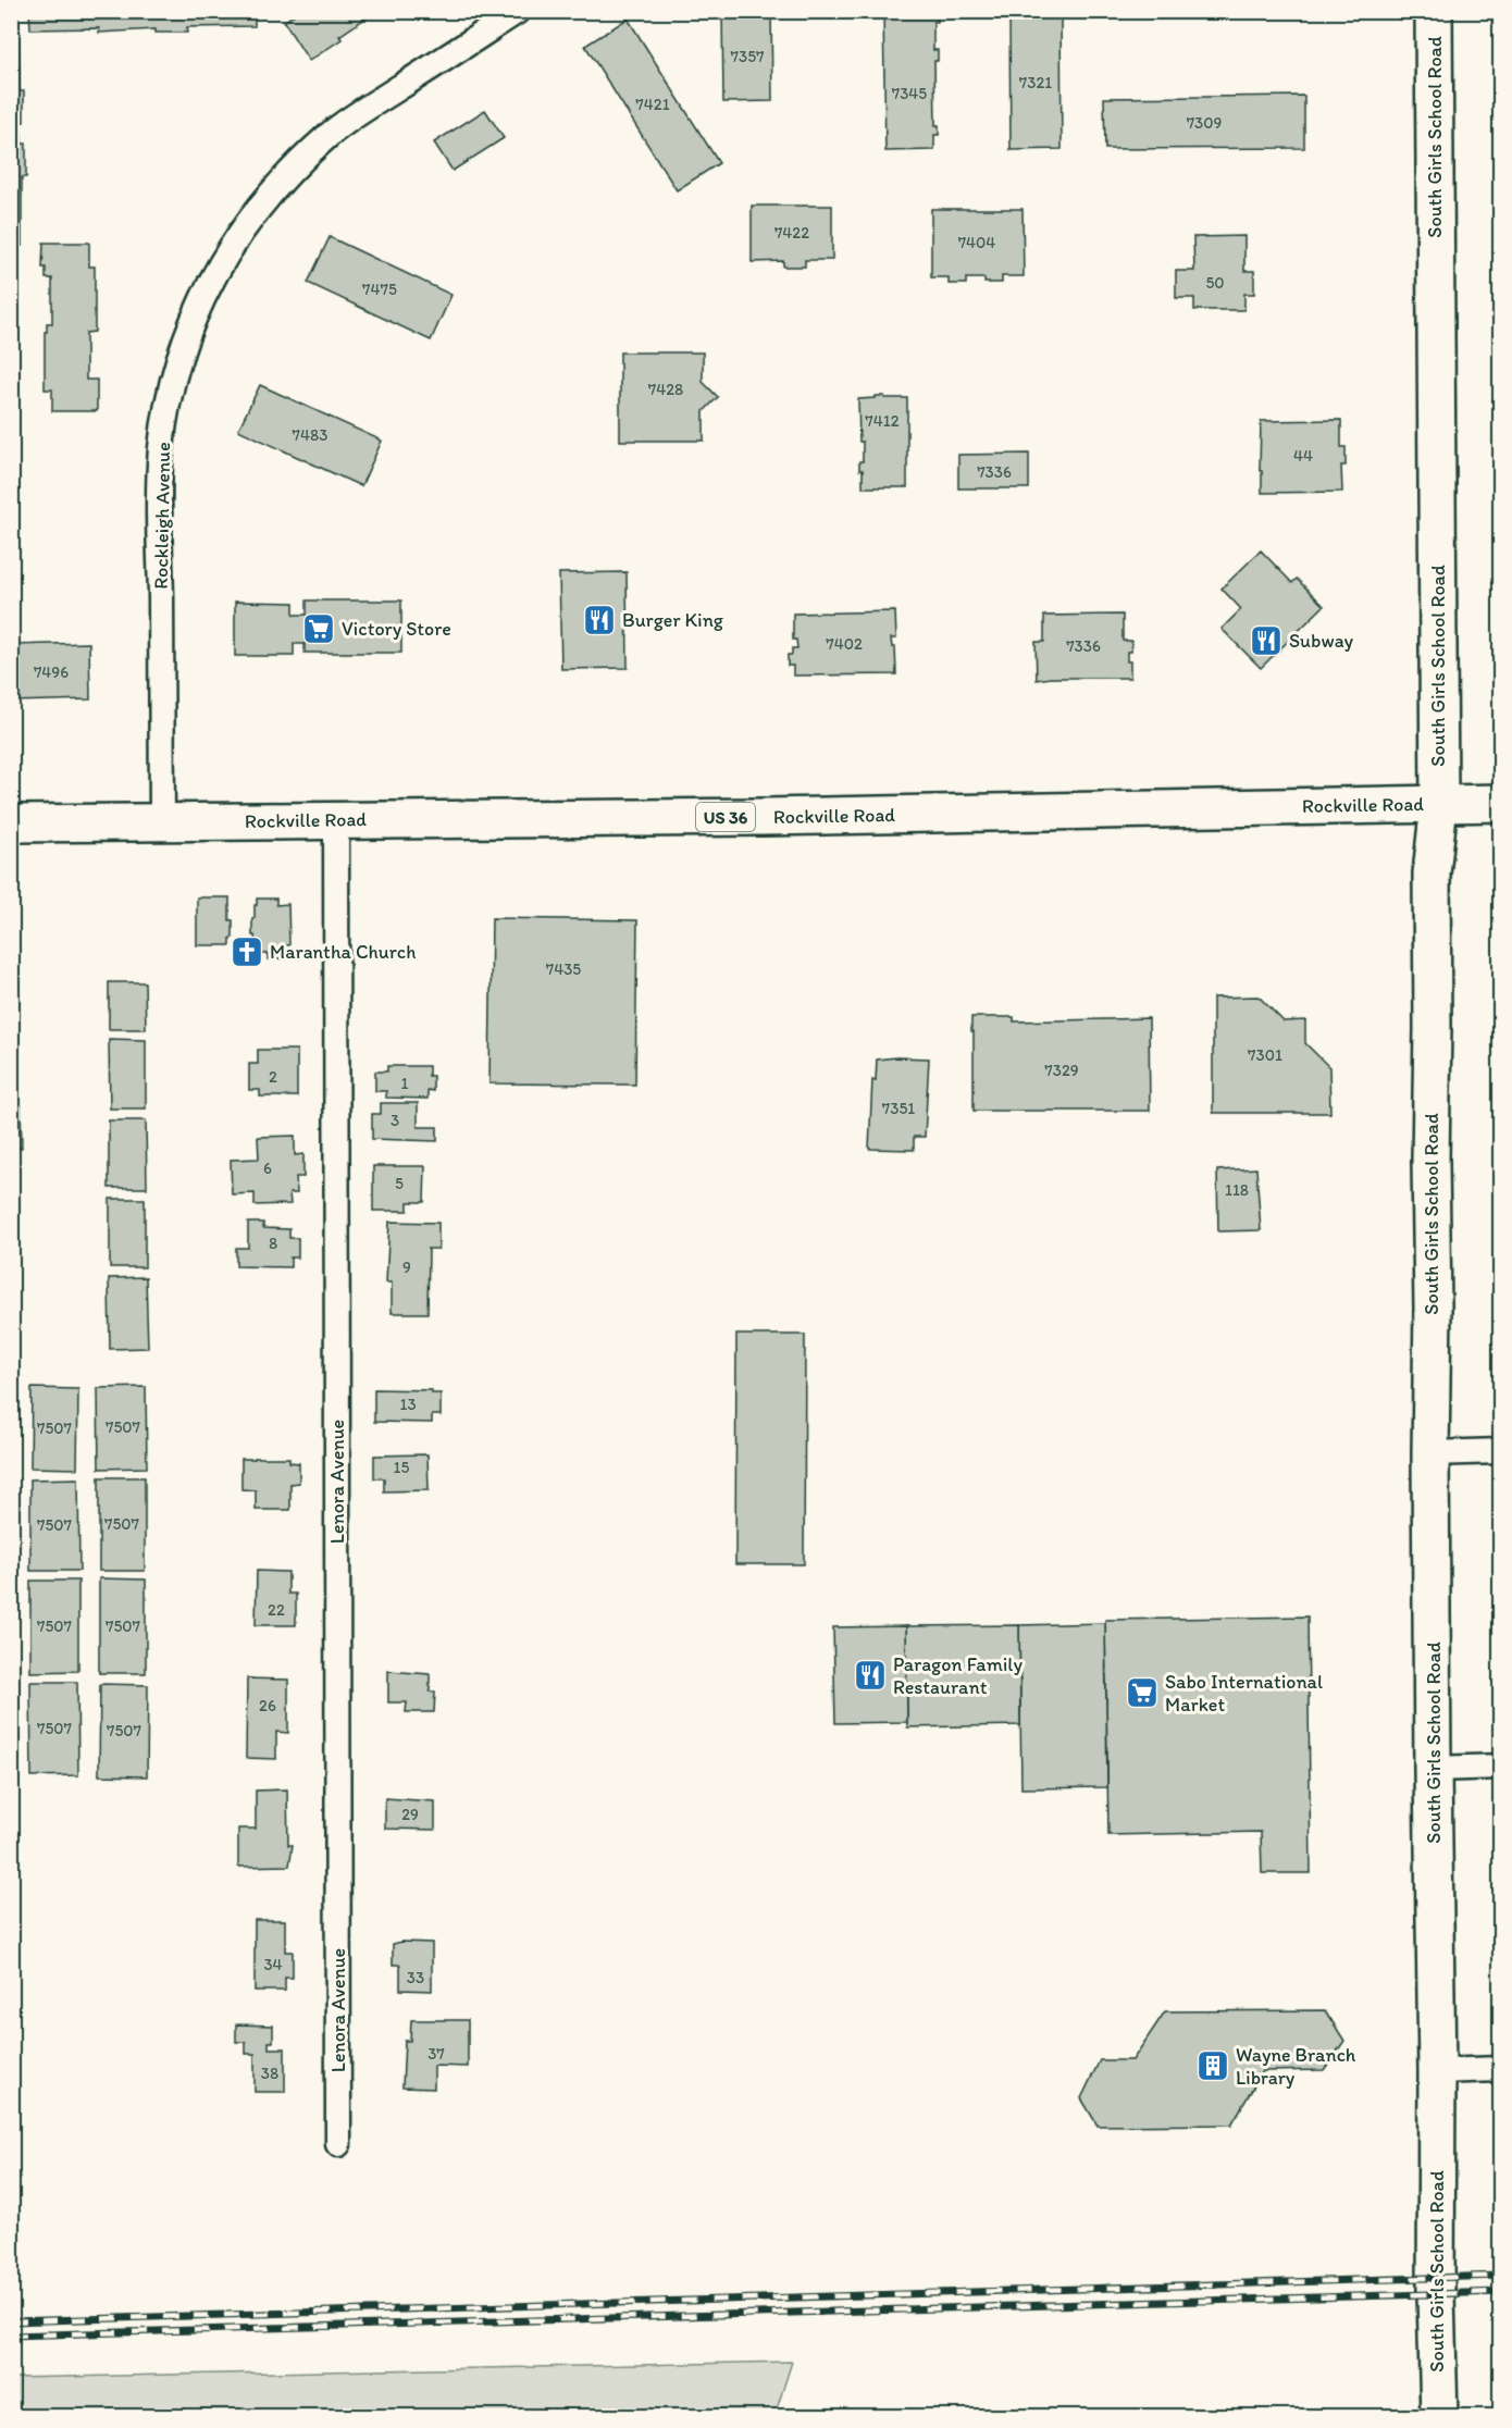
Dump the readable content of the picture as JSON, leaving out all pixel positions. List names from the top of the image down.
{
  "streets": {
    "main road": ["South Girls School Road", "Rockville Road", "US 36"],
    "street": ["Rockleigh Avenue", "Lenora Avenue"]
  },
  "crossings": [
    ["South Girls School Road", "Rockville Road"],
    ["Rockleigh Avenue", "Rockville Road"],
    ["Rockville Road", "Lenora Avenue"]
  ],
  "places": {
    "restaurant": ["Burger King", "Subway", "Paragon Family Restaurant"],
    "supermarket": ["Victory Store", "Sabo International Market"],
    "church": ["Marantha Church"],
    "building": ["Wayne Branch Library"]
  },
  "house_numbers": [
    "7357",
    "7321",
    "7345",
    "7421",
    "7309",
    "7422",
    "7404",
    "50",
    "7475",
    "7428",
    "7412",
    "7483",
    "44",
    "7336",
    "7402",
    "7336",
    "7496",
    "7435",
    "7301",
    "7329",
    "2",
    "1",
    "7351",
    "3",
    "6",
    "5",
    "118",
    "8",
    "9",
    "13",
    "7507",
    "7507",
    "15",
    "7507",
    "7507",
    "22",
    "7507",
    "7507",
    "26",
    "7507",
    "7507",
    "29",
    "34",
    "33",
    "37",
    "38"
  ]
}
